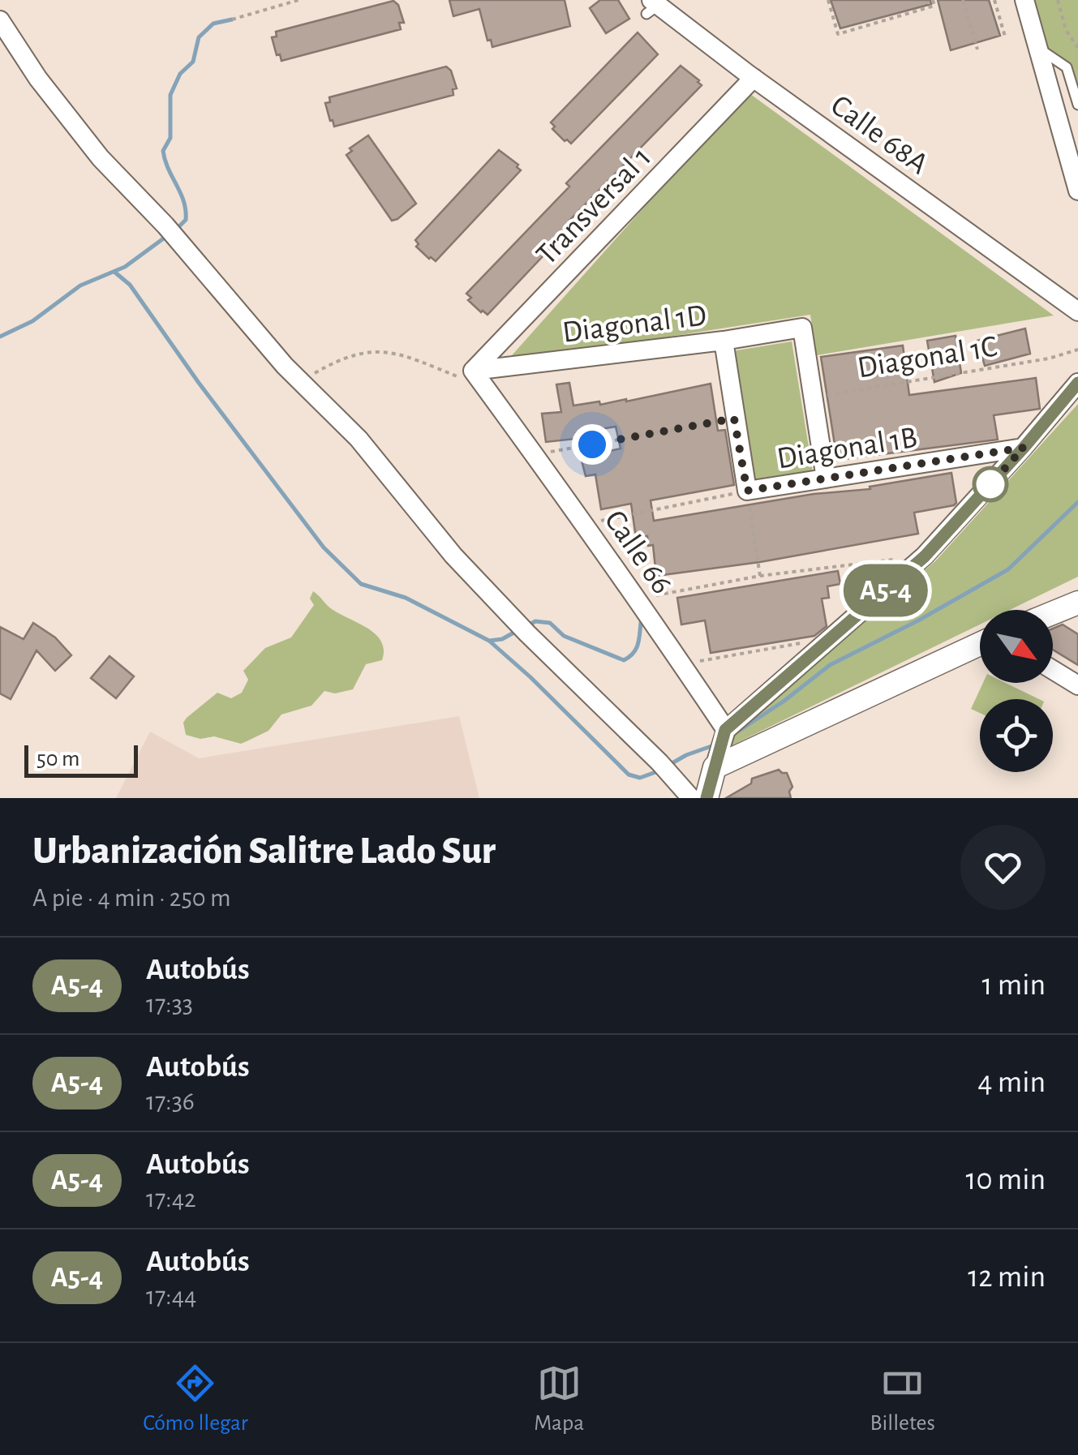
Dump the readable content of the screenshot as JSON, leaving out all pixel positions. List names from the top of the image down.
{
  "streets": {
    "street": [
      "Calle 68A",
      "Transversal 1",
      "Diagonal 1D",
      "Diagonal 1B",
      "Calle 66"
    ],
    "path": ["Diagonal 1C"]
  },
  "crossings": [
    ["Calle 68A", "Transversal 1"],
    ["Transversal 1", "Diagonal 1D"],
    ["Transversal 1", "Calle 66"],
    ["Diagonal 1D", "Diagonal 1C"],
    ["Diagonal 1D", "Calle 66"],
    ["Diagonal 1B", "Calle 66"]
  ],
  "lines": ["bus line A5-4"],
  "scale_bar": "50 m",
  "north": "bottom right",
  "page": {
    "on_map": "A5-4",
    "scale": "50 m",
    "heading": ["Urbanización Salitre Lado Sur", "A pie · 4 min · 250 m"],
    "list": [
      {
        "mark": "A5-4",
        "name": "Autobús",
        "note": "17:33",
        "value": "1 min"
      },
      {
        "mark": "A5-4",
        "name": "Autobús",
        "note": "17:36",
        "value": "4 min"
      },
      {
        "mark": "A5-4",
        "name": "Autobús",
        "note": "17:42",
        "value": "10 min"
      },
      {
        "mark": "A5-4",
        "name": "Autobús",
        "note": "17:44",
        "value": "12 min"
      }
    ],
    "tabs": ["Cómo llegar", "Mapa", "Billetes"]
  }
}
